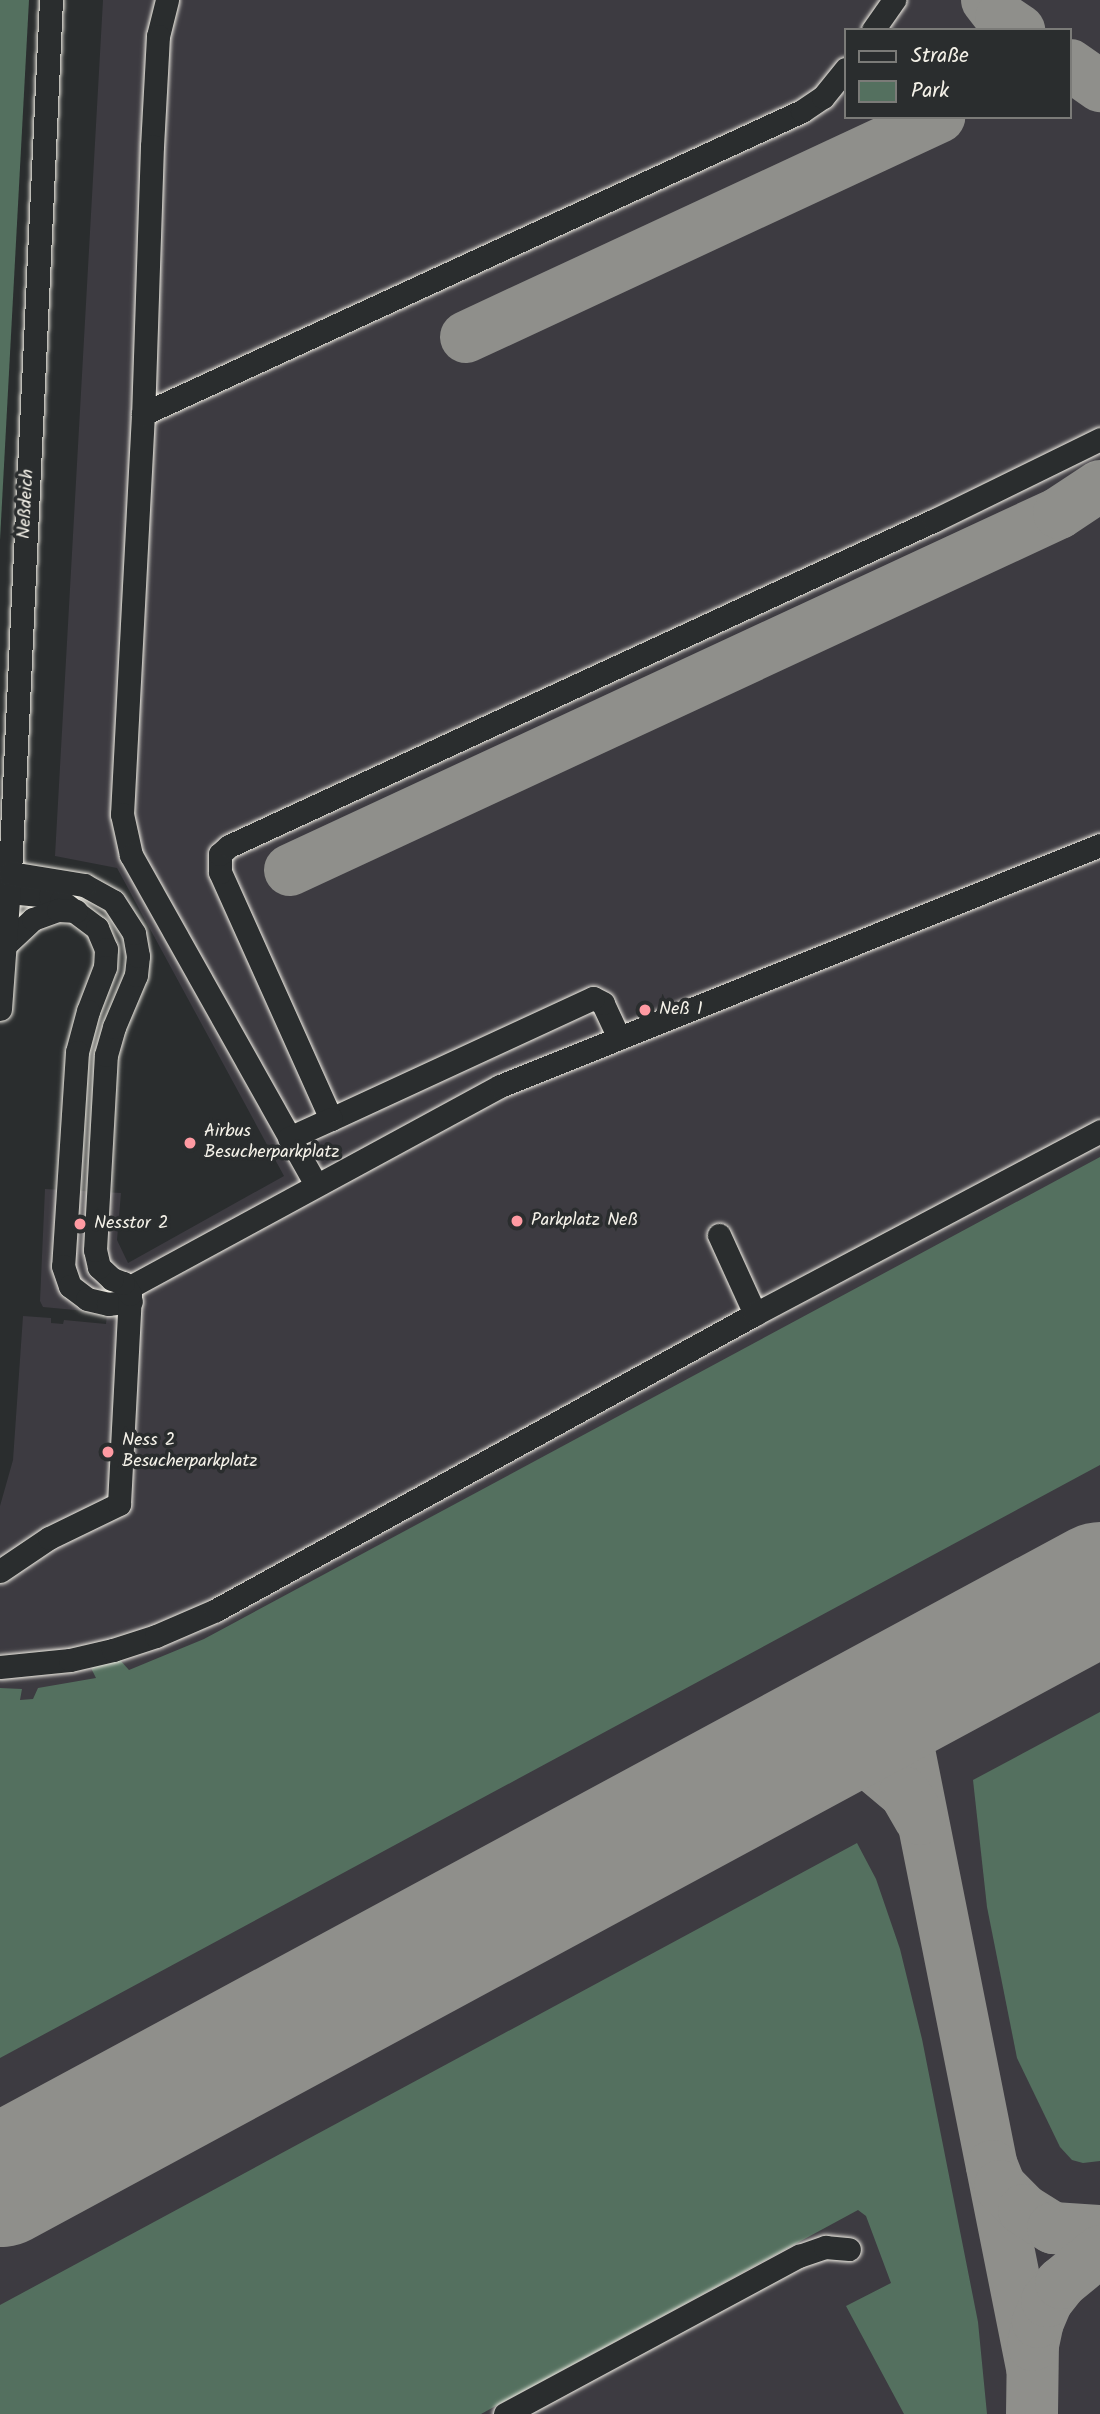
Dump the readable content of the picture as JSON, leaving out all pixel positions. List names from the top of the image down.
{
  "streets": {
    "street": ["Neßdeich"]
  },
  "places": [
    "Neß 1",
    "Airbus Besucherparkplatz",
    "Parkplatz Neß",
    "Nesstor 2",
    "Ness 2 Besucherparkplatz"
  ],
  "legend": ["Straße", "Park"]
}
